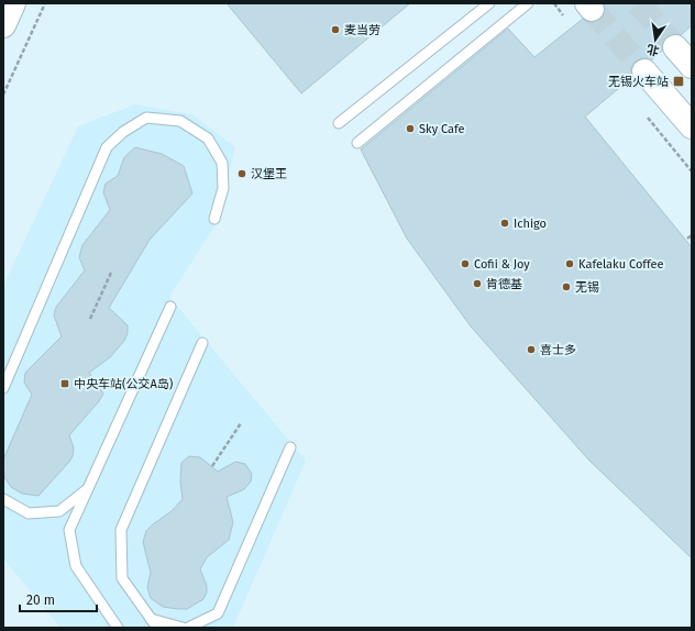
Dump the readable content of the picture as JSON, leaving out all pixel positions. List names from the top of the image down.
{
  "places": {
    "other": [
      "麦当劳",
      "Sky Cafe",
      "汉堡王",
      "Ichigo",
      "Cofii & Joy",
      "Kafelaku Coffee",
      "肯德基",
      "无锡",
      "喜士多"
    ],
    "transit": ["无锡火车站", "中央车站(公交A岛)"]
  },
  "scale_bar": "20 m",
  "north": "bottom"
}
